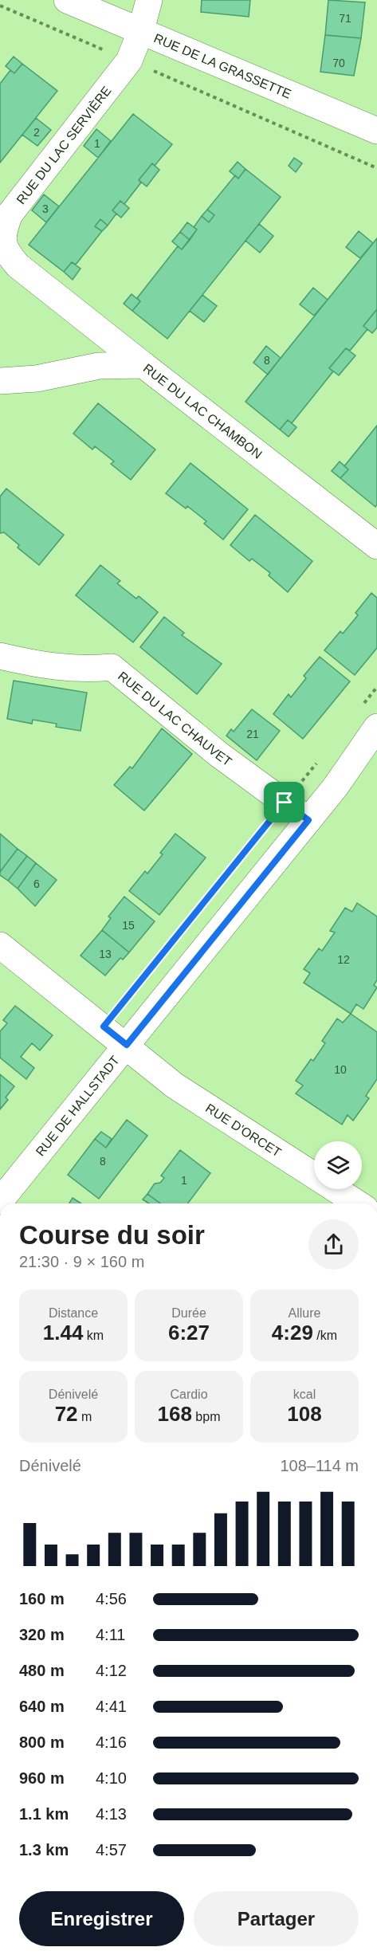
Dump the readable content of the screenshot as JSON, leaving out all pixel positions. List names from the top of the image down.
{
  "streets": {
    "street": [
      "RUE DE LA GRASSETTE",
      "RUE DU LAC SERVIÈRE",
      "RUE DU LAC CHAMBON",
      "RUE DU LAC CHAUVET",
      "RUE DE HALLSTADT",
      "RUE D'ORCET"
    ]
  },
  "crossings": [
    ["RUE DE LA GRASSETTE", "RUE DU LAC SERVIÈRE"],
    ["RUE DU LAC SERVIÈRE", "RUE DU LAC CHAMBON"],
    ["RUE DU LAC CHAUVET", "RUE DE HALLSTADT"],
    ["RUE DE HALLSTADT", "RUE D'ORCET"]
  ],
  "house_numbers": [
    "71",
    "70",
    "2",
    "1",
    "3",
    "8",
    "21",
    "6",
    "15",
    "13",
    "12",
    "10",
    "8",
    "1"
  ],
  "page": {
    "heading": ["Course du soir", "21:30 · 9 × 160 m"],
    "stats": [
      ["Distance", "1.44 km"],
      ["Durée", "6:27"],
      ["Allure", "4:29 /km"],
      ["Dénivelé", "72 m"],
      ["Cardio", "168 bpm"],
      ["kcal", "108"]
    ],
    "chart": ["Dénivelé", "108–114 m"],
    "list": [
      {
        "name": "160 m",
        "note": "4:56"
      },
      {
        "name": "320 m",
        "note": "4:11"
      },
      {
        "name": "480 m",
        "note": "4:12"
      },
      {
        "name": "640 m",
        "note": "4:41"
      },
      {
        "name": "800 m",
        "note": "4:16"
      },
      {
        "name": "960 m",
        "note": "4:10"
      },
      {
        "name": "1.1 km",
        "note": "4:13"
      },
      {
        "name": "1.3 km",
        "note": "4:57"
      }
    ],
    "buttons": ["Enregistrer", "Partager"]
  }
}
